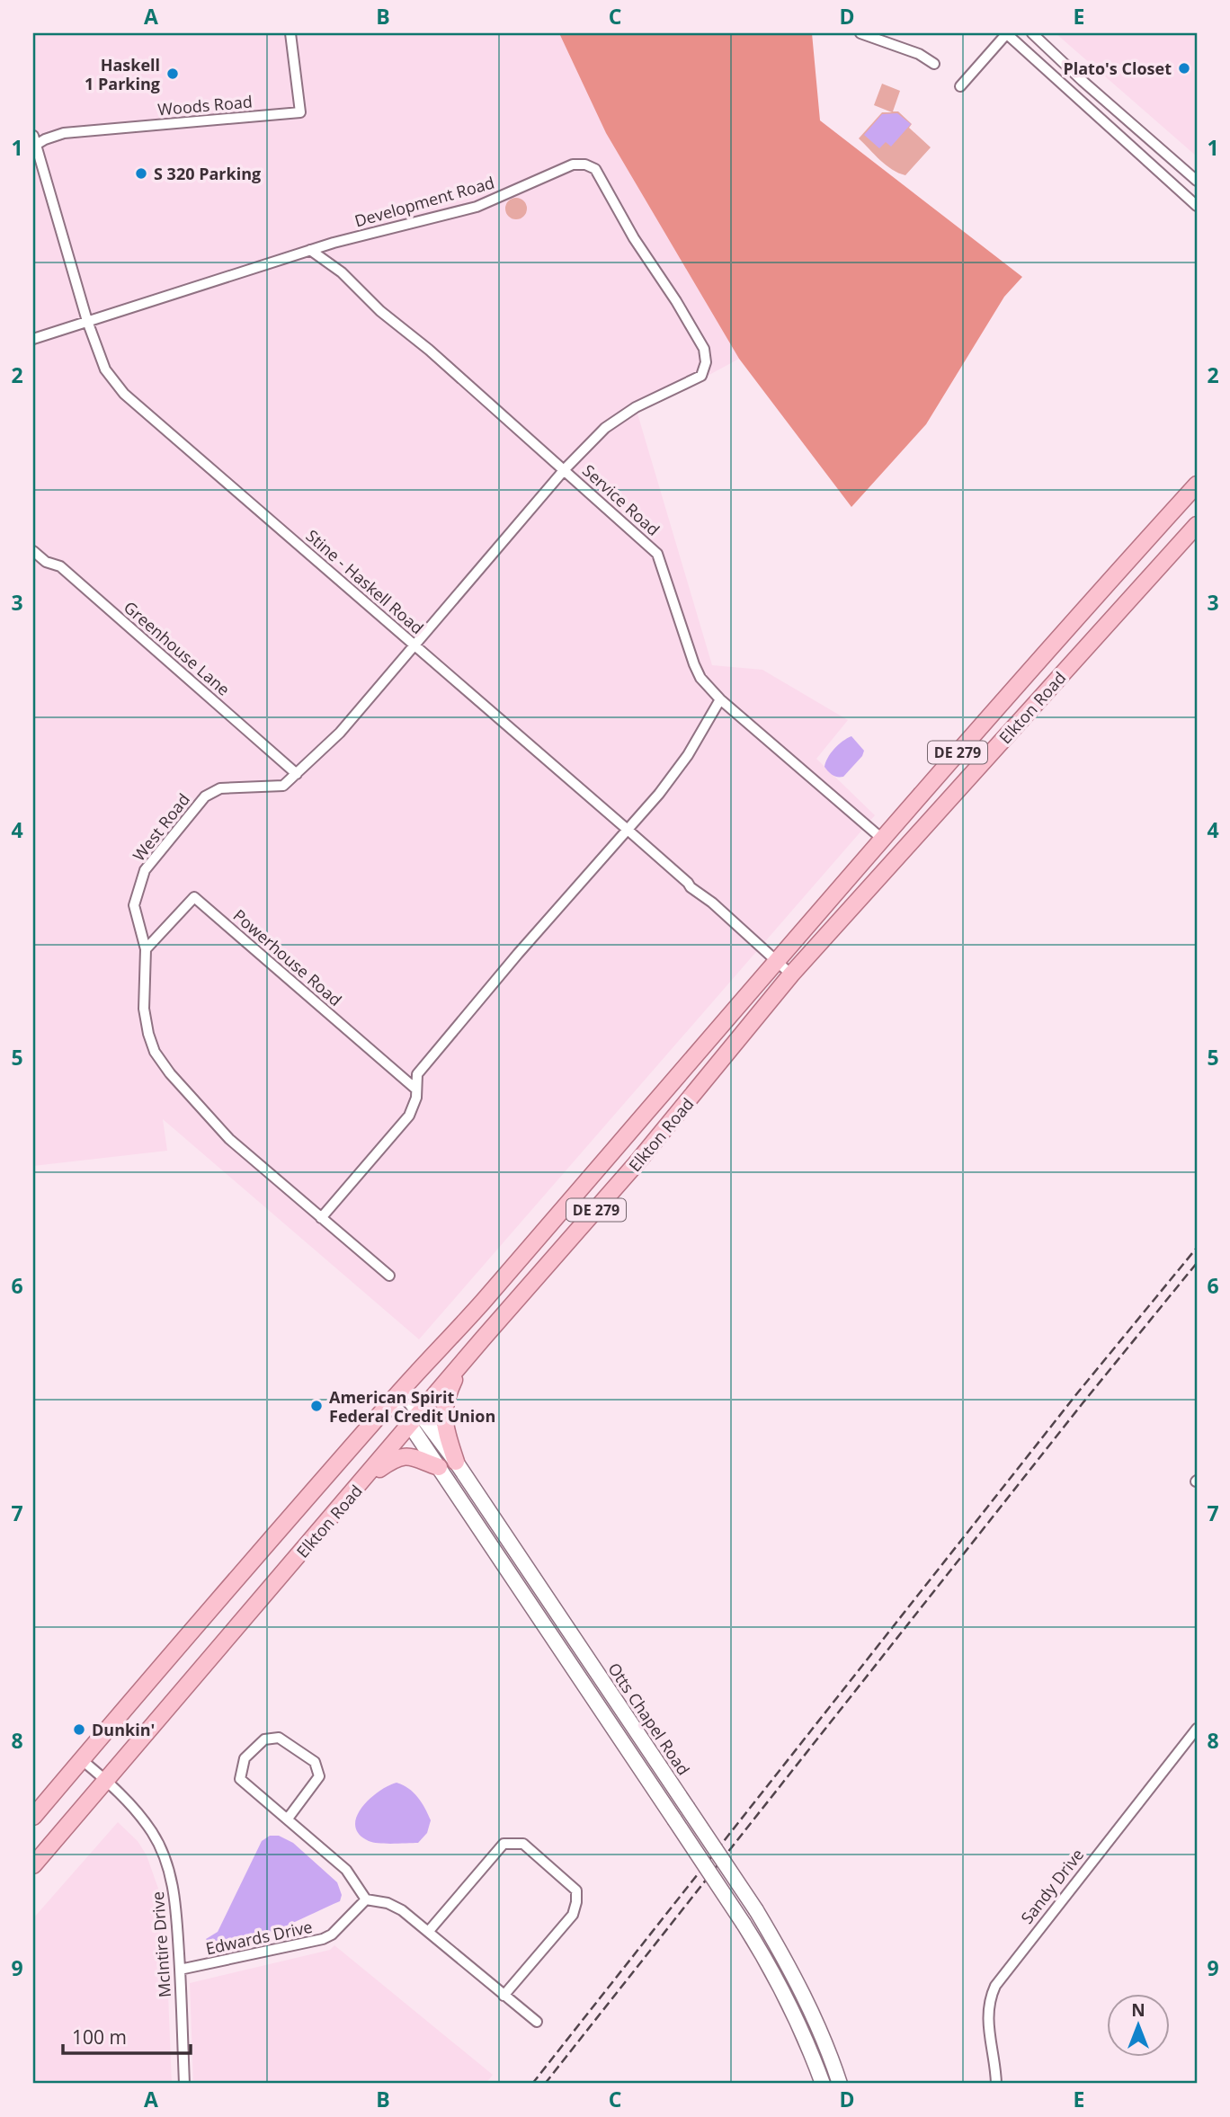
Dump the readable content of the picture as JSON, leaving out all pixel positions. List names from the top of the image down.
{
  "streets": {
    "main road": ["Elkton Road", "DE 279", "Otts Chapel Road"],
    "street": [
      "Woods Road",
      "Development Road",
      "Service Road",
      "Stine - Haskell Road",
      "Greenhouse Lane",
      "West Road",
      "Powerhouse Road",
      "Sandy Drive",
      "Edwards Drive",
      "McIntire Drive"
    ]
  },
  "crossings": [
    ["Woods Road", "Stine - Haskell Road"],
    ["Development Road", "Service Road"],
    ["Development Road", "Stine - Haskell Road"],
    ["Development Road", "West Road"],
    ["Service Road", "Elkton Road"],
    ["Service Road", "West Road"],
    ["Stine - Haskell Road", "Elkton Road"],
    ["Stine - Haskell Road", "West Road"],
    ["Greenhouse Lane", "West Road"],
    ["Elkton Road", "Otts Chapel Road"],
    ["Elkton Road", "McIntire Drive"],
    ["West Road", "Powerhouse Road"],
    ["Edwards Drive", "McIntire Drive"]
  ],
  "places": [
    "Plato's Closet",
    "Haskell 1 Parking",
    "S 320 Parking",
    "American Spirit Federal Credit Union",
    "Dunkin'"
  ],
  "scale_bar": "100 m",
  "north": "top",
  "grid": {
    "columns": [
      "A",
      "B",
      "C",
      "D",
      "E"
    ],
    "rows": [
      "1",
      "2",
      "3",
      "4",
      "5",
      "6",
      "7",
      "8",
      "9"
    ]
  }
}
